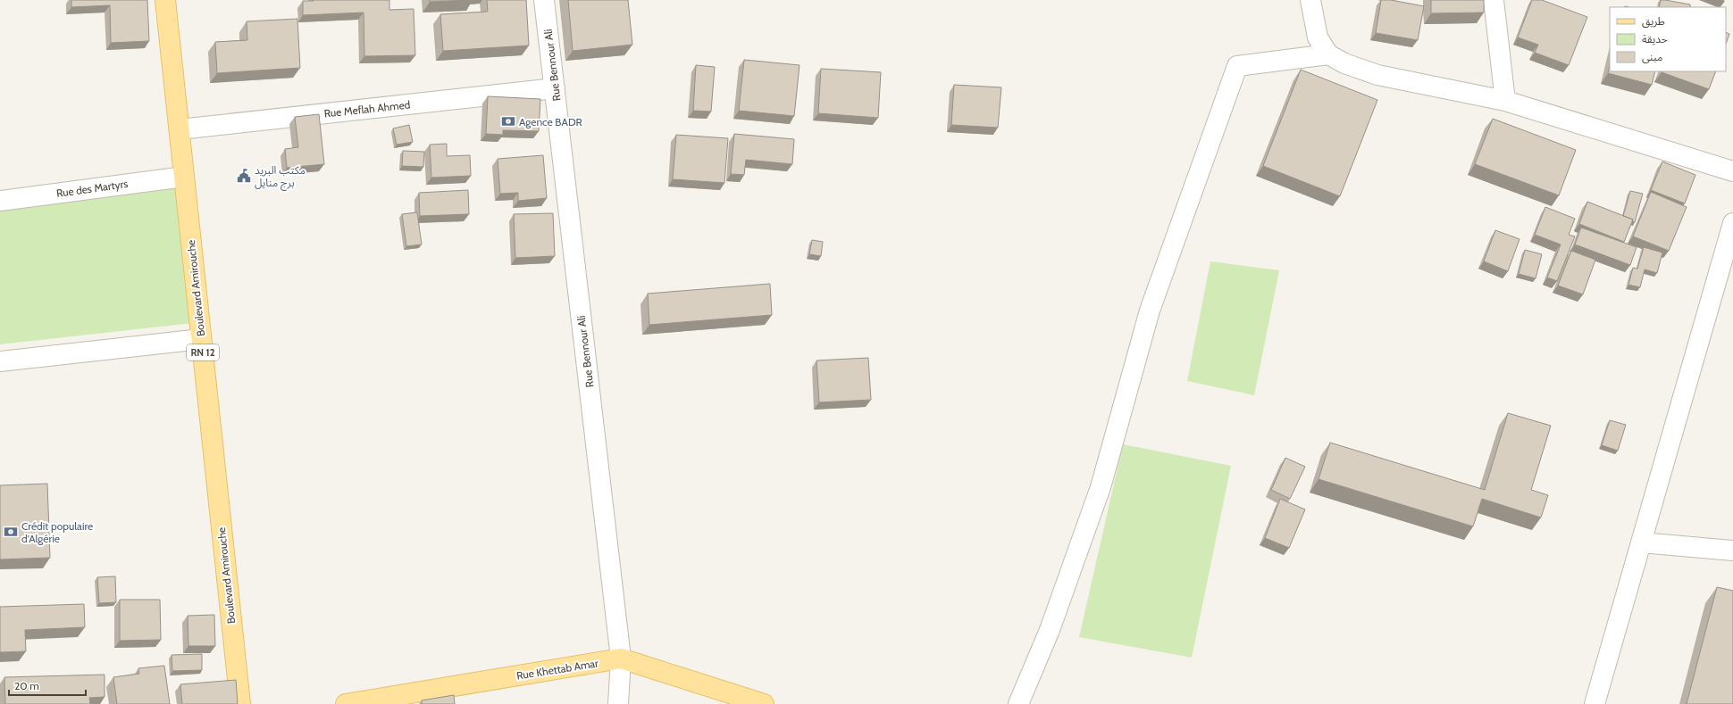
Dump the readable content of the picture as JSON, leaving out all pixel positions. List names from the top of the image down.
{
  "streets": {
    "main road": ["Boulevard Amirouche", "RN 12", "Rue Khettab Amar"],
    "street": ["Rue Bennour Ali", "Rue Meflah Ahmed", "Rue des Martyrs"]
  },
  "crossings": [
    ["Rue Bennour Ali", "Rue Meflah Ahmed"],
    ["Rue Bennour Ali", "Rue Khettab Amar"],
    ["Rue Meflah Ahmed", "Boulevard Amirouche"],
    ["Rue des Martyrs", "Boulevard Amirouche"]
  ],
  "places": {
    "bank": ["Agence BADR", "Crédit populaire d'Algérie"],
    "public building": ["مكتب البريد برج منايل"]
  },
  "legend": ["طريق", "حديقة", "مبنى"],
  "scale_bar": "20 m"
}
